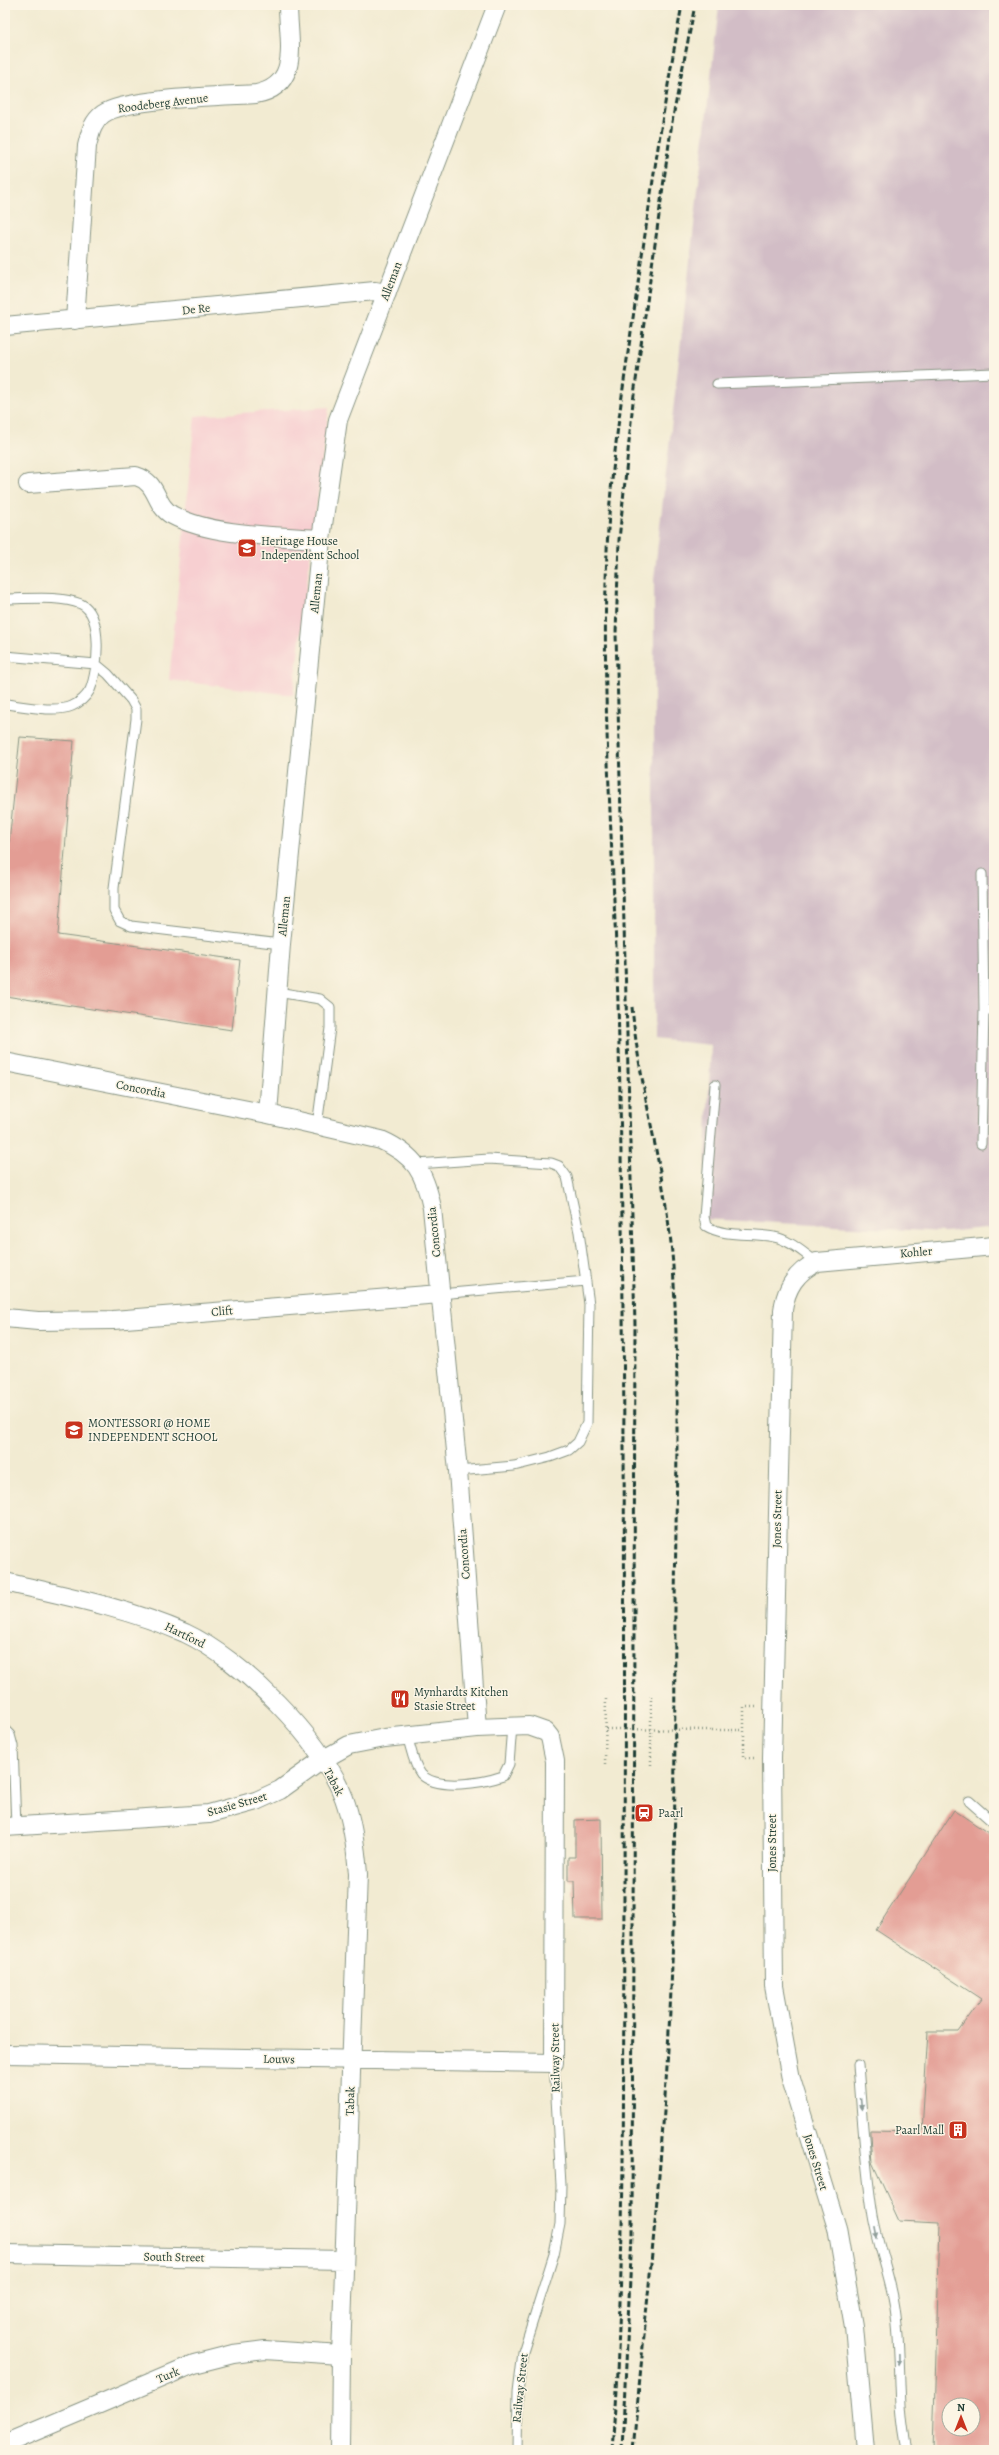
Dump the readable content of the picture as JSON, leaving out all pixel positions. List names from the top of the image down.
{
  "streets": {
    "street": [
      "Roodeberg Avenue",
      "Alleman",
      "De Re",
      "Concordia",
      "Kohler",
      "Clift",
      "Jones Street",
      "Hartford",
      "Tabak",
      "Stasie Street",
      "Railway Street",
      "Louws",
      "South Street",
      "Turk"
    ]
  },
  "crossings": [
    ["Roodeberg Avenue", "De Re"],
    ["Alleman", "De Re"],
    ["Alleman", "Concordia"],
    ["Concordia", "Clift"],
    ["Concordia", "Stasie Street"],
    ["Concordia", "Railway Street"],
    ["Kohler", "Jones Street"],
    ["Hartford", "Tabak"],
    ["Hartford", "Stasie Street"],
    ["Tabak", "Stasie Street"],
    ["Tabak", "Louws"],
    ["Tabak", "South Street"],
    ["Tabak", "Turk"],
    ["Stasie Street", "Railway Street"],
    ["Railway Street", "Louws"]
  ],
  "places": {
    "school or university": ["Heritage House Independent School", "MONTESSORI @ HOME INDEPENDENT SCHOOL"],
    "restaurant": ["Mynhardts Kitchen Stasie Street"],
    "station": ["Paarl"],
    "building": ["Paarl Mall"]
  },
  "north": "top"
}
